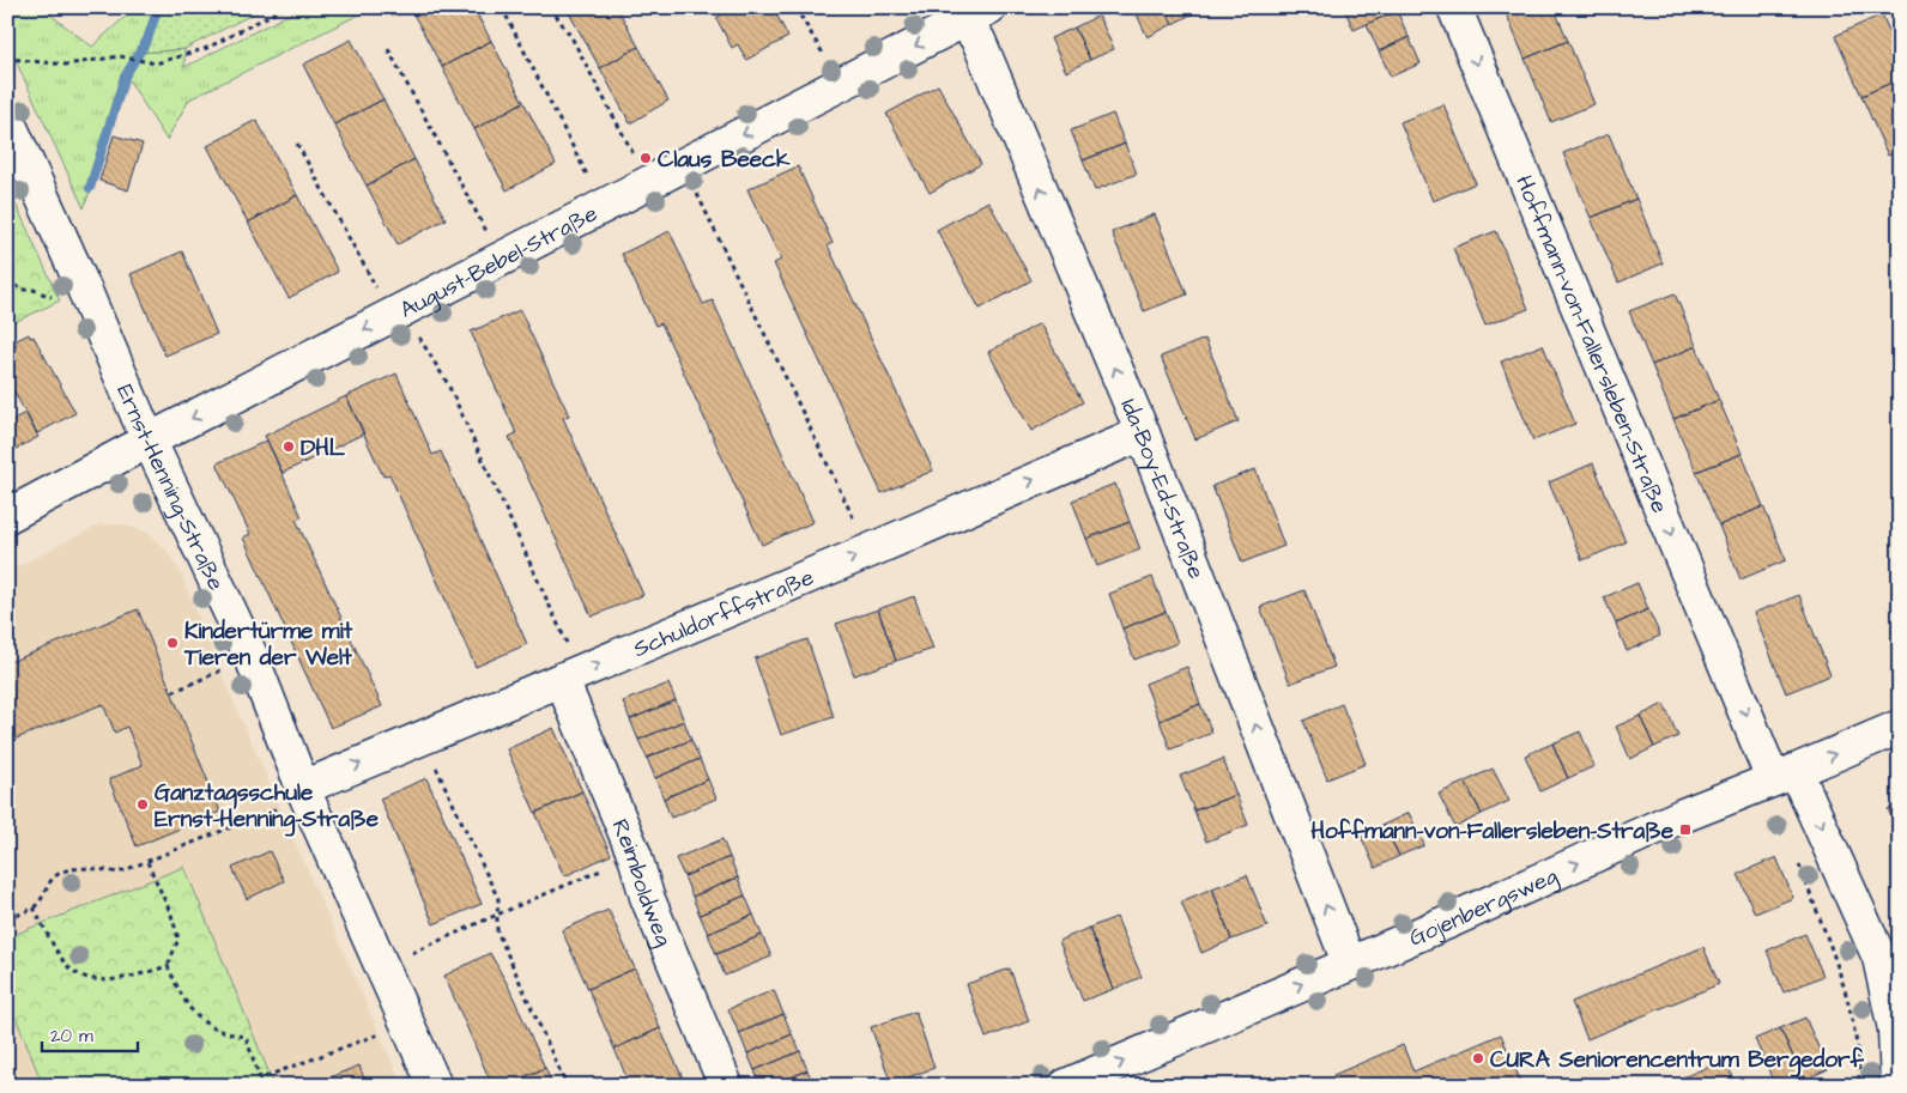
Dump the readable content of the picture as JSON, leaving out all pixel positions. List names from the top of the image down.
{
  "streets": {
    "street": [
      "August-Bebel-Straße",
      "Hoffmann-von-Fallersleben-Straße",
      "Ernst-Henning-Straße",
      "Ida-Boy-Ed-Straße",
      "Schuldorffstraße",
      "Reimboldweg",
      "Gojenbergsweg"
    ]
  },
  "crossings": [
    ["August-Bebel-Straße", "Ernst-Henning-Straße"],
    ["August-Bebel-Straße", "Ida-Boy-Ed-Straße"],
    ["Hoffmann-von-Fallersleben-Straße", "Gojenbergsweg"],
    ["Ernst-Henning-Straße", "Schuldorffstraße"],
    ["Ida-Boy-Ed-Straße", "Schuldorffstraße"],
    ["Ida-Boy-Ed-Straße", "Gojenbergsweg"],
    ["Schuldorffstraße", "Reimboldweg"]
  ],
  "one_way": [
    "August-Bebel-Straße",
    "Hoffmann-von-Fallersleben-Straße",
    "Ida-Boy-Ed-Straße",
    "Schuldorffstraße",
    "Gojenbergsweg"
  ],
  "places": {
    "other": [
      "Claus Beeck",
      "DHL",
      "Kindertürme mit Tieren der Welt",
      "Ganztagsschule Ernst-Henning-Straße",
      "CURA Seniorencentrum Bergedorf"
    ],
    "transit": ["Hoffmann-von-Fallersleben-Straße"]
  },
  "scale_bar": "20 m"
}
